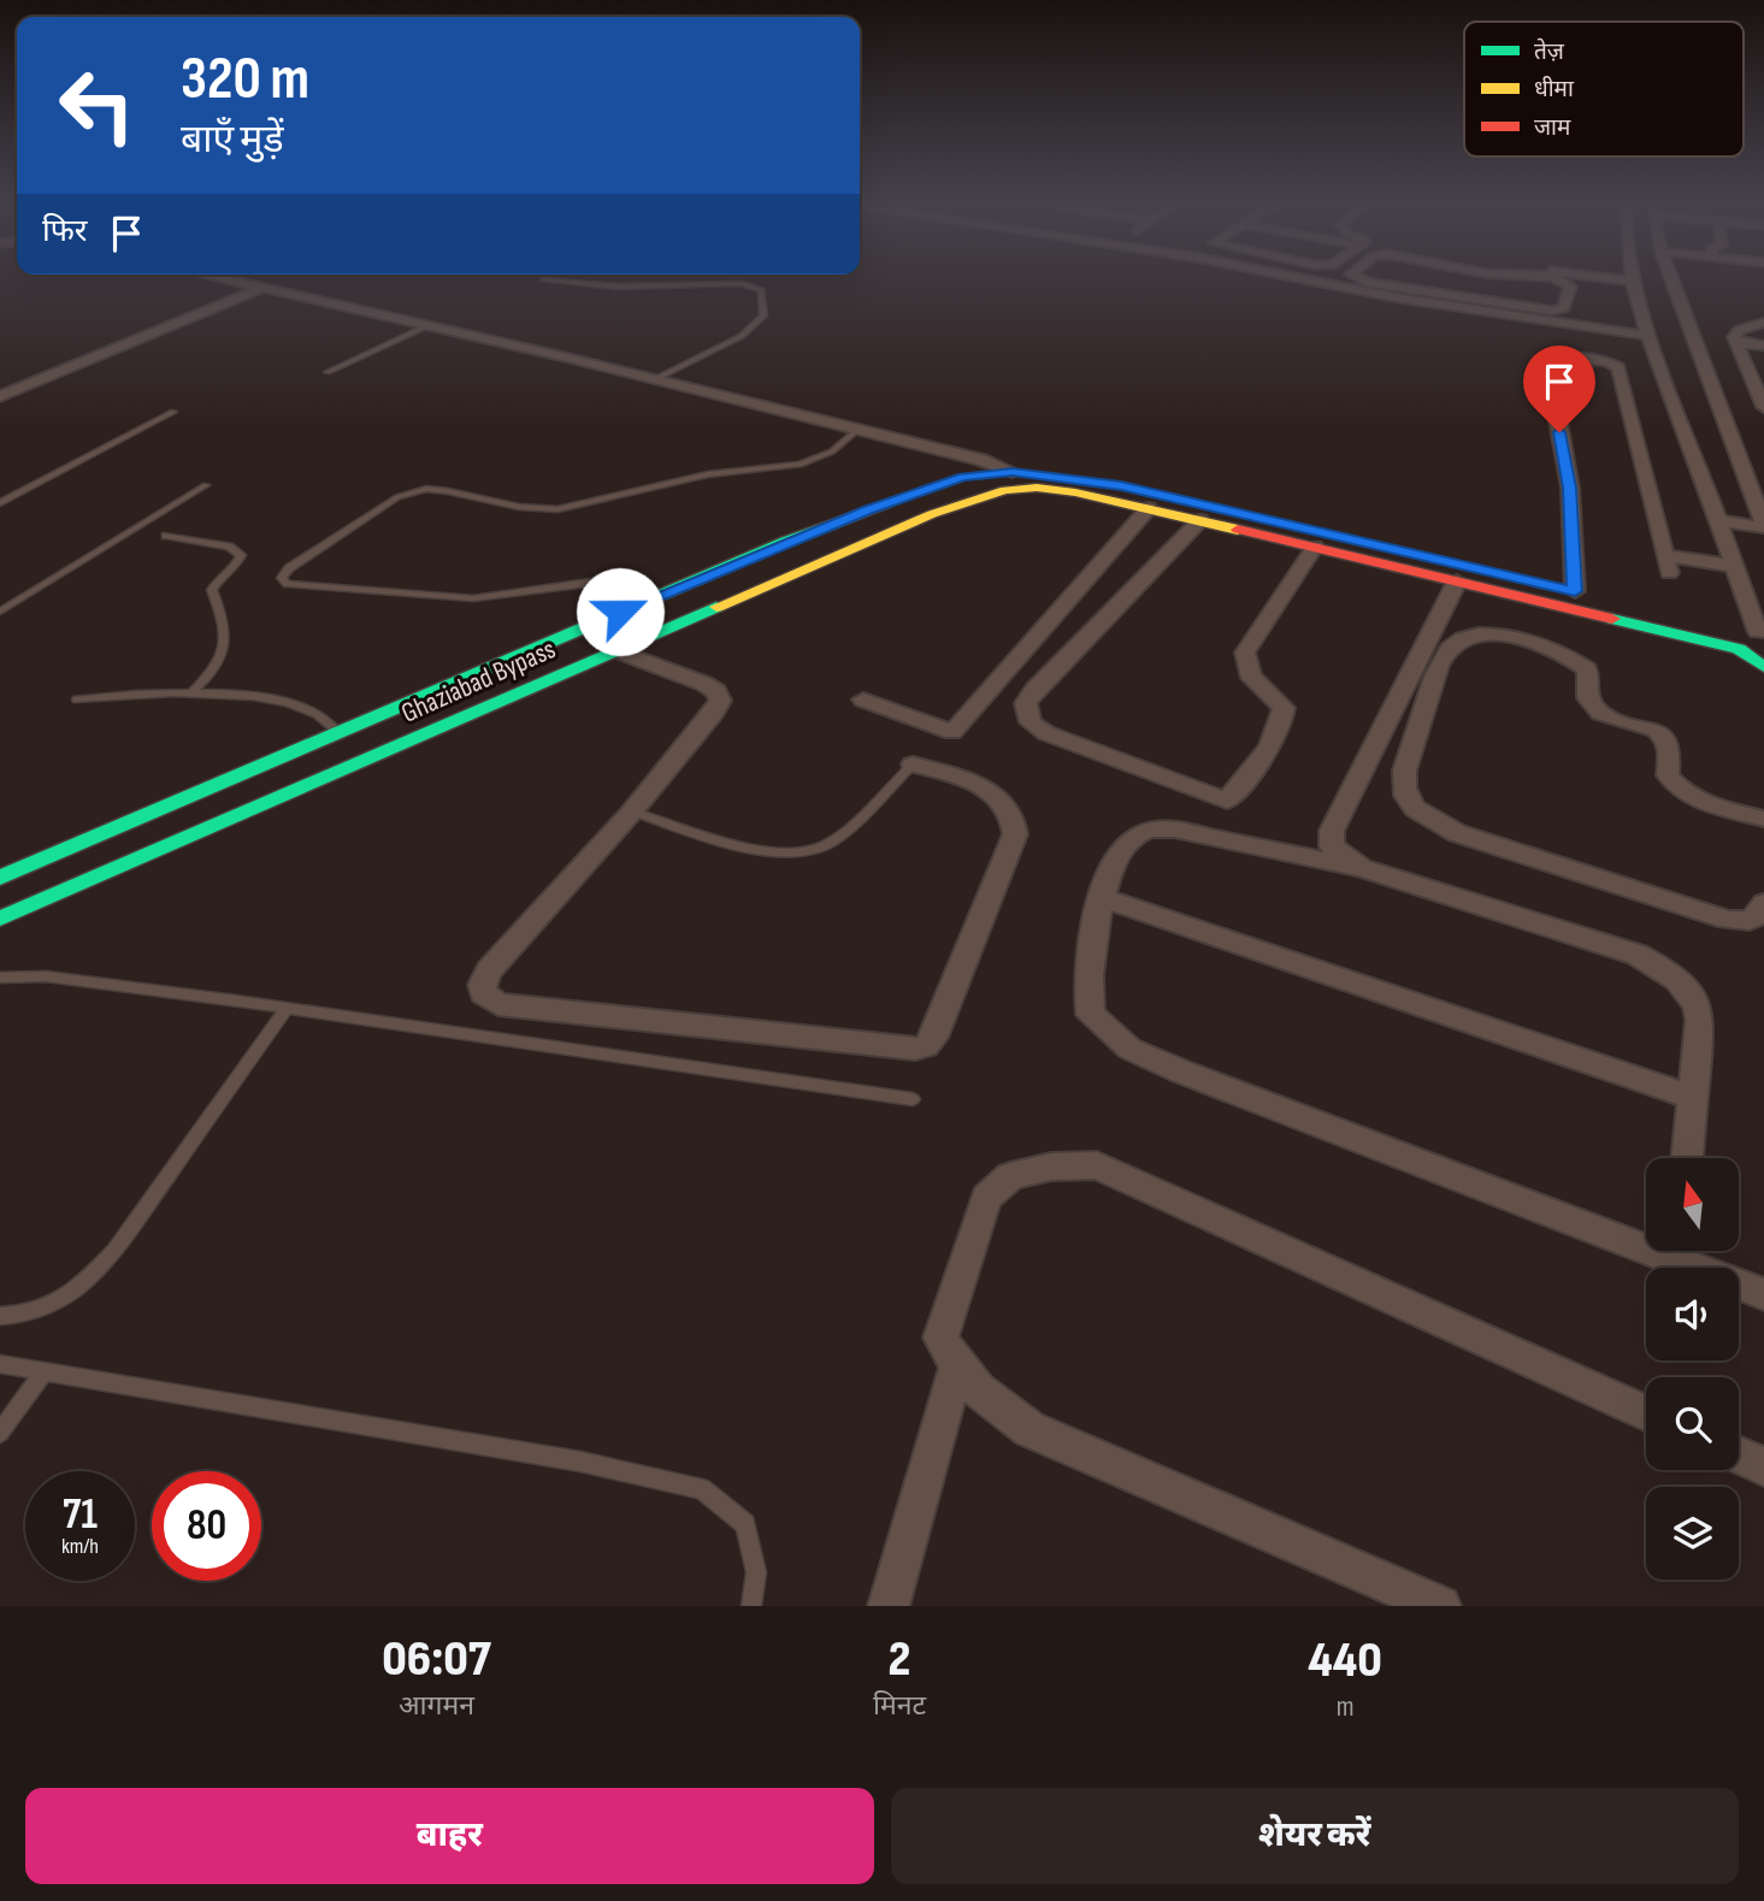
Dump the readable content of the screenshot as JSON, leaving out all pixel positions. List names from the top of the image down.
{
  "streets": {
    "highway": ["Ghaziabad Bypass"]
  },
  "legend": ["तेज़", "धीमा", "जाम"],
  "north": "top",
  "page": {
    "turn": ["320 m", "बाएँ मुड़ें"],
    "then": "फिर",
    "speed": "71 km/h",
    "limit": "80",
    "eta": [
      "06:07",
      "आगमन",
      "2",
      "मिनट",
      "440",
      "m"
    ],
    "buttons": ["बाहर", "शेयर करें"]
  }
}
